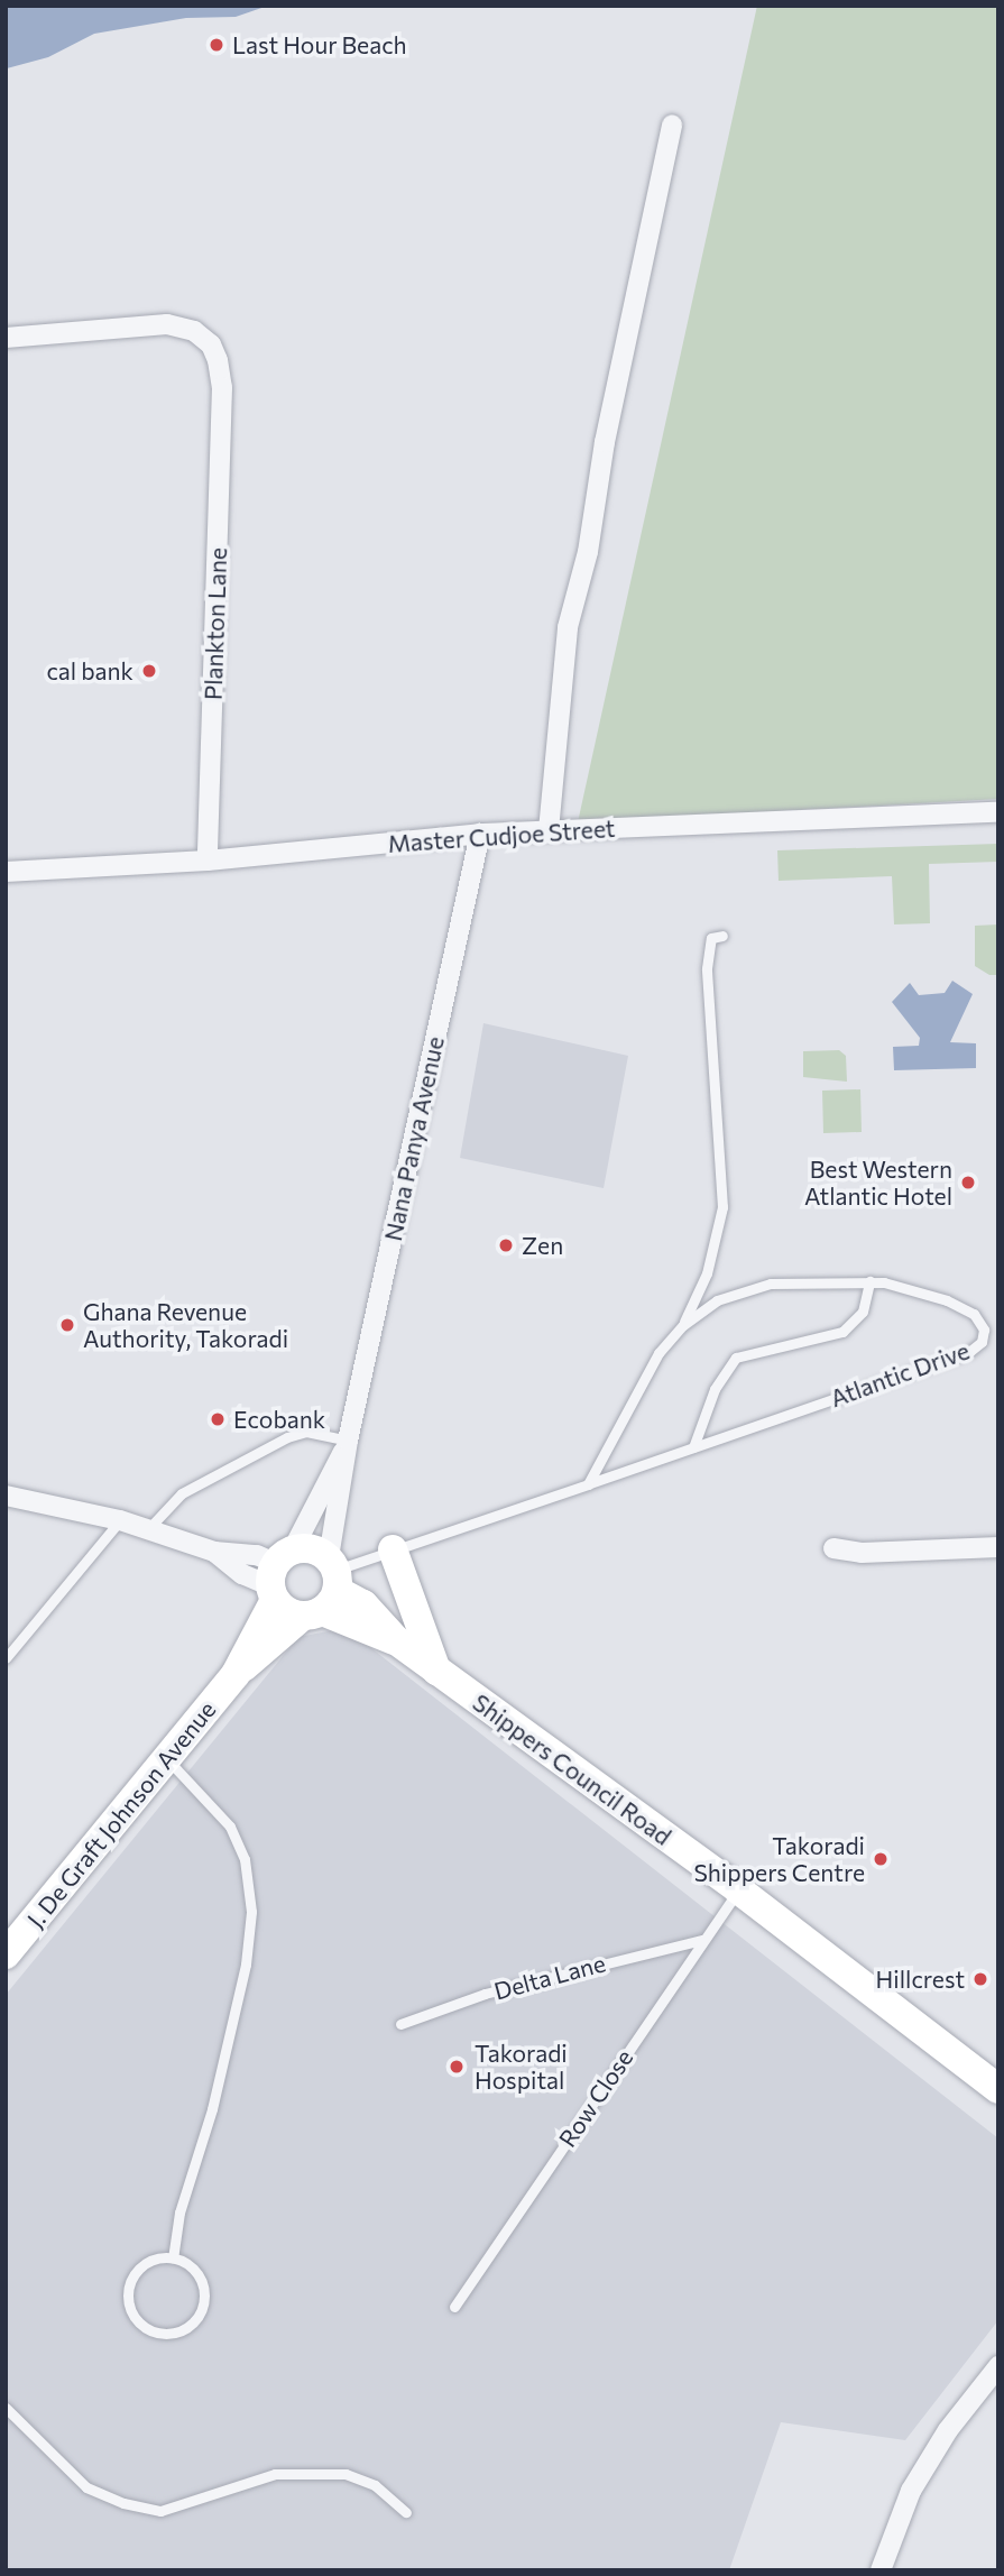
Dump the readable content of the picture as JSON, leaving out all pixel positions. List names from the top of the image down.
{
  "streets": {
    "street": [
      "Plankton Lane",
      "Master Cudjoe Street",
      "Nana Panya Avenue",
      "Shippers Council Road",
      "J. De Graft Johnson Avenue"
    ],
    "lane": ["Atlantic Drive", "Delta Lane", "Row Close"]
  },
  "crossings": [
    ["Plankton Lane", "Master Cudjoe Street"],
    ["Master Cudjoe Street", "Nana Panya Avenue"],
    ["Nana Panya Avenue", "Atlantic Drive"],
    ["Nana Panya Avenue", "Shippers Council Road"],
    ["Nana Panya Avenue", "J. De Graft Johnson Avenue"],
    ["Atlantic Drive", "Shippers Council Road"],
    ["Atlantic Drive", "J. De Graft Johnson Avenue"],
    ["Shippers Council Road", "J. De Graft Johnson Avenue"],
    ["Shippers Council Road", "Row Close"],
    ["Delta Lane", "Row Close"]
  ],
  "places": [
    "Last Hour Beach",
    "cal bank",
    "Best Western Atlantic Hotel",
    "Zen",
    "Ghana Revenue Authority, Takoradi",
    "Ecobank",
    "Takoradi Shippers Centre",
    "Hillcrest",
    "Takoradi Hospital"
  ]
}
